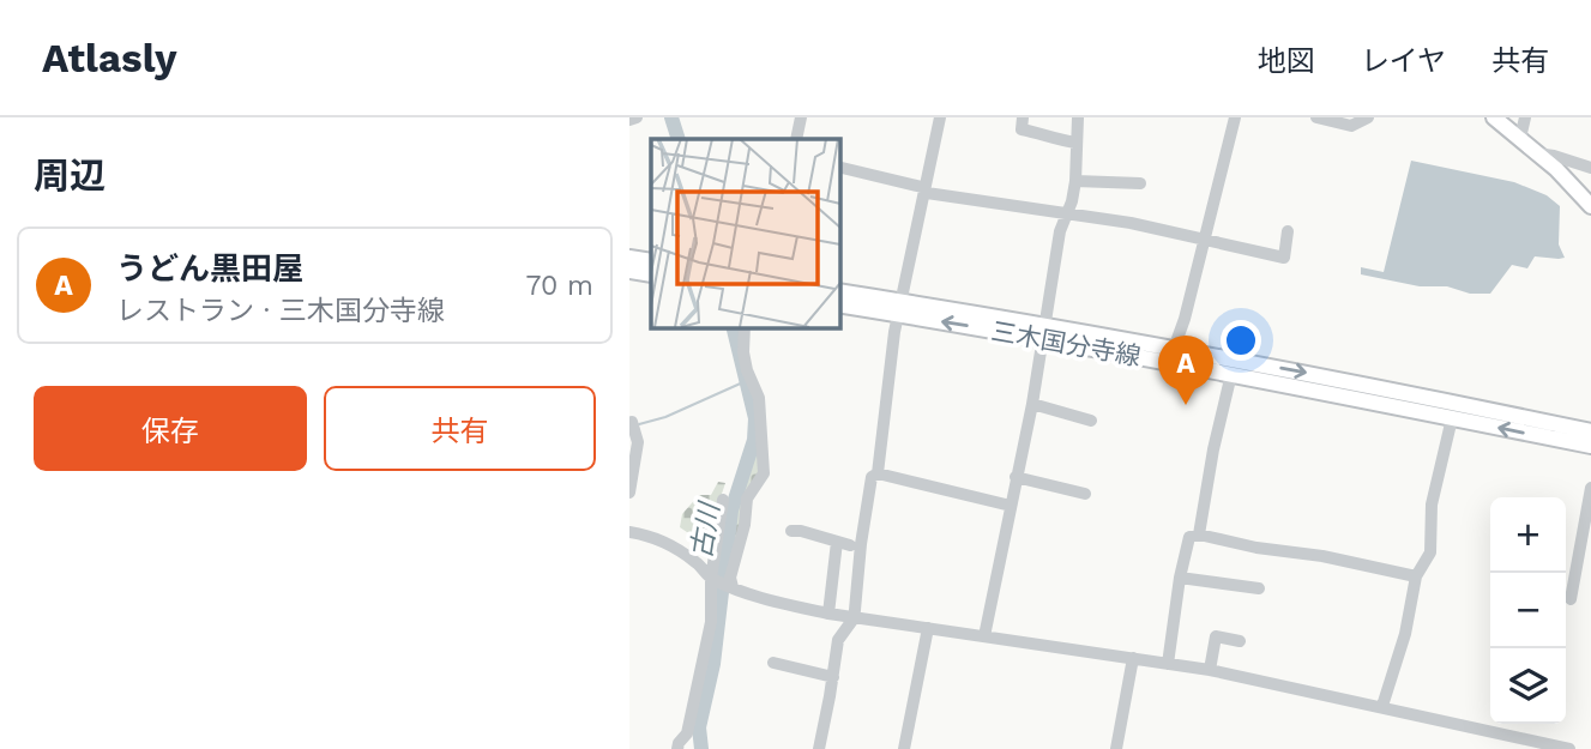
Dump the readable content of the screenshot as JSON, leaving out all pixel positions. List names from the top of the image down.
{
  "streets": {
    "main road": ["三木国分寺線"]
  },
  "water": ["古川"],
  "page": {
    "header": "Atlasly",
    "nav": ["地図", "レイヤ", "共有"],
    "heading": "周辺",
    "list": [
      {
        "mark": "A",
        "name": "うどん黒田屋",
        "note": "レストラン · 三木国分寺線",
        "value": "70 m"
      }
    ],
    "pins": "A",
    "buttons": ["保存", "共有"],
    "map_buttons": ["+", "−"]
  }
}
